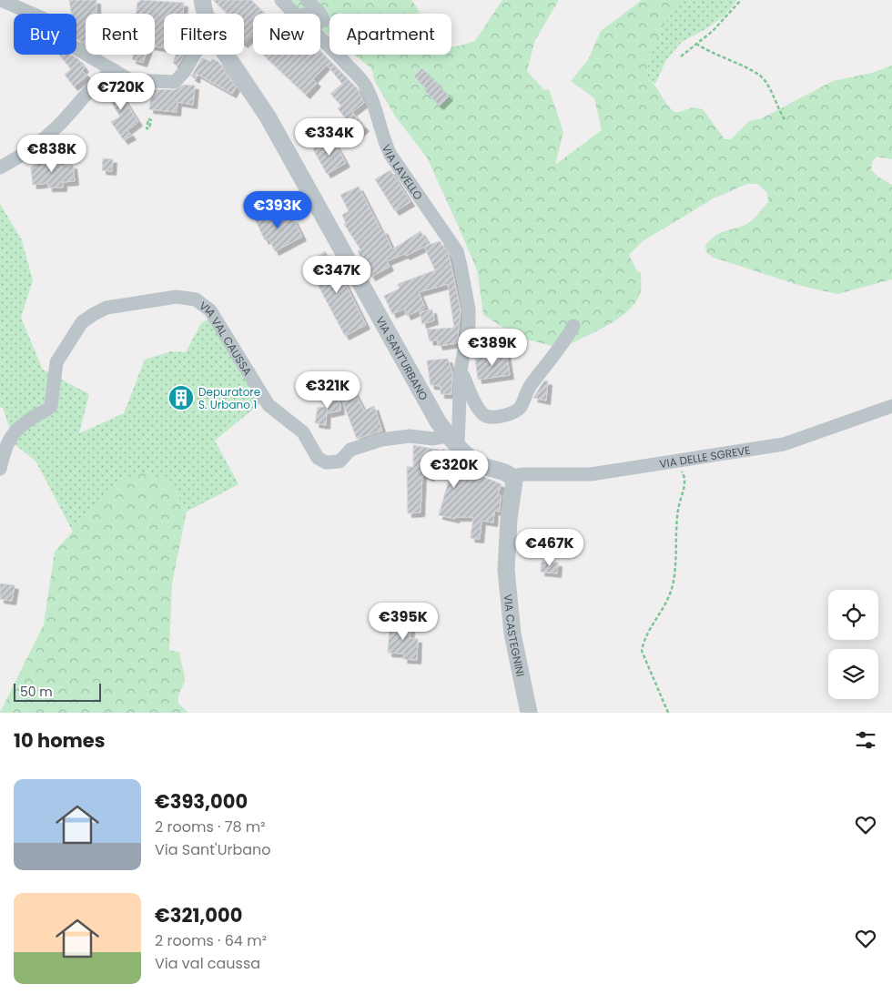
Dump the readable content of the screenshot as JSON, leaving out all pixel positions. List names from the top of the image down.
{
  "streets": {
    "street": [
      "VIA LAVELLO",
      "VIA VAL CAUSSA",
      "VIA SANT'URBANO",
      "VIA DELLE SGREVE",
      "VIA CASTEGNINI"
    ]
  },
  "crossings": [
    ["VIA LAVELLO", "VIA VAL CAUSSA"],
    ["VIA LAVELLO", "VIA SANT'URBANO"],
    ["VIA VAL CAUSSA", "VIA SANT'URBANO"],
    ["VIA SANT'URBANO", "VIA DELLE SGREVE"],
    ["VIA SANT'URBANO", "VIA CASTEGNINI"],
    ["VIA DELLE SGREVE", "VIA CASTEGNINI"]
  ],
  "places": {
    "building": ["Depuratore S. Urbano 1"]
  },
  "scale_bar": "50 m",
  "page": {
    "chip": [
      "Buy",
      "Rent",
      "Filters",
      "New",
      "Apartment"
    ],
    "price": [
      "€720K",
      "€334K",
      "€838K",
      "€393K",
      "€347K",
      "€389K",
      "€321K",
      "€320K",
      "€467K",
      "€395K"
    ],
    "scale": "50 m",
    "heading": "10 homes",
    "list": [
      {
        "name": "€393,000",
        "note": "2 rooms · 78 m² · Via Sant'Urbano"
      },
      {
        "name": "€321,000",
        "note": "2 rooms · 64 m² · Via val caussa"
      }
    ]
  }
}
